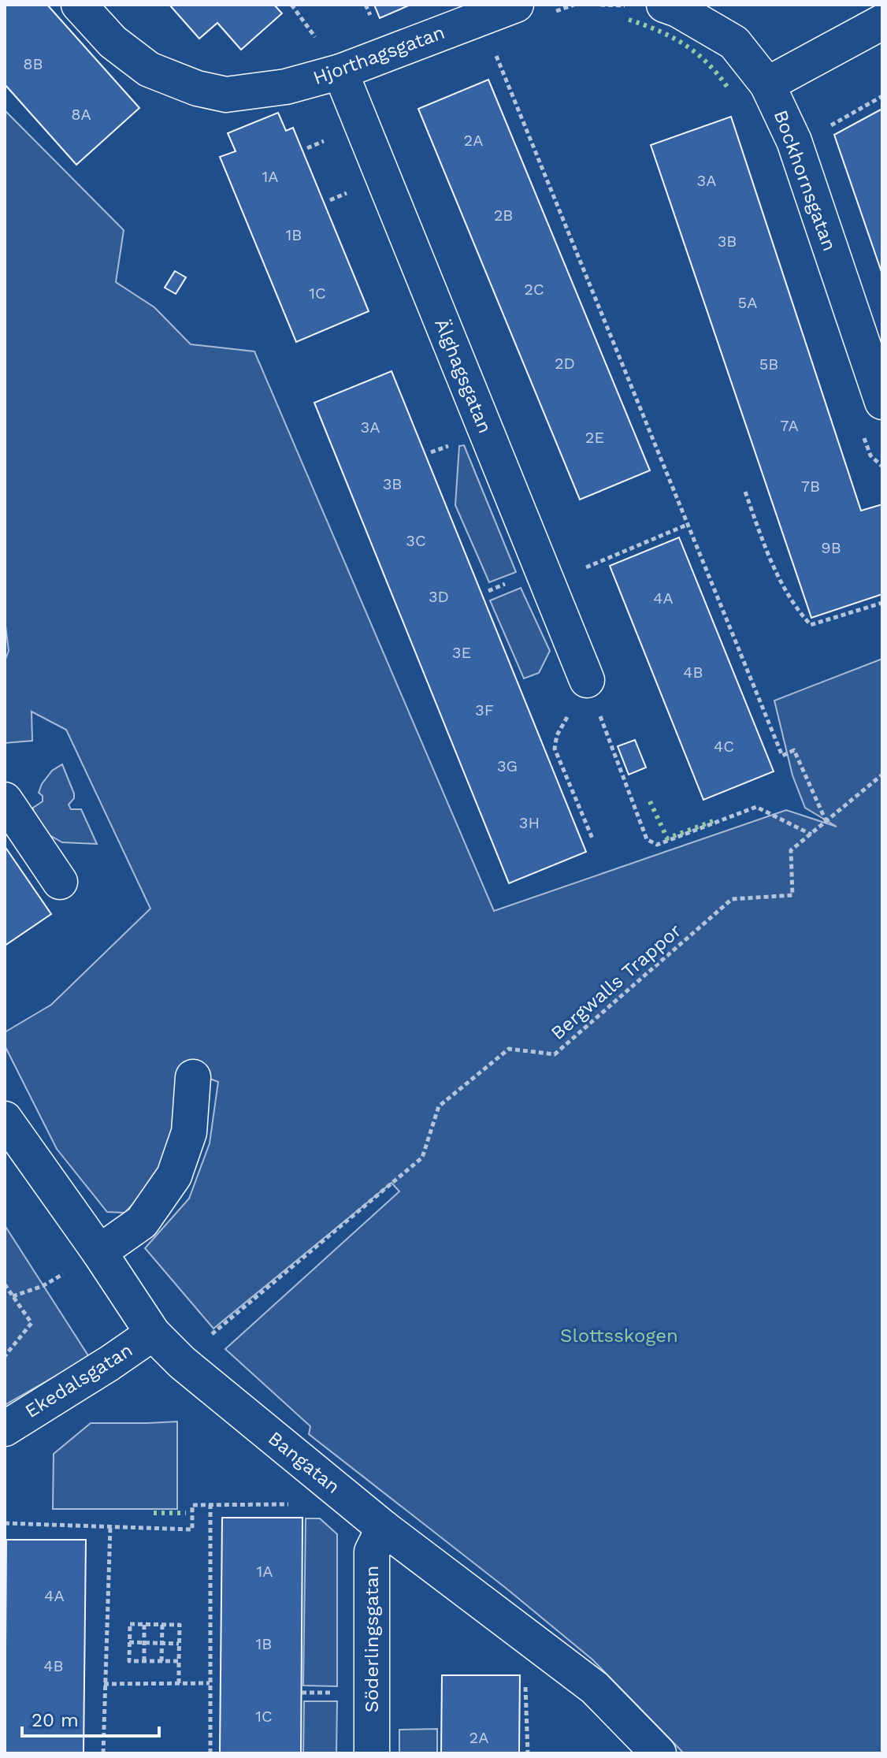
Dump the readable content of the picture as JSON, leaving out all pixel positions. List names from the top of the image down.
{
  "streets": {
    "street": [
      "Hjorthagsgatan",
      "Bockhornsgatan",
      "Älghagsgatan",
      "Ekedalsgatan",
      "Bangatan",
      "Söderlingsgatan"
    ],
    "path": ["Bergwalls Trappor"]
  },
  "crossings": [
    ["Hjorthagsgatan", "Älghagsgatan"],
    ["Ekedalsgatan", "Bangatan"],
    ["Bangatan", "Söderlingsgatan"]
  ],
  "parks": ["Slottsskogen"],
  "house_numbers": [
    "8B",
    "8A",
    "2A",
    "1A",
    "3A",
    "2B",
    "1B",
    "3B",
    "2C",
    "1C",
    "5A",
    "2D",
    "5B",
    "7A",
    "3A",
    "2E",
    "3B",
    "7B",
    "3C",
    "9B",
    "3D",
    "4A",
    "3E",
    "4B",
    "3F",
    "4C",
    "3G",
    "3H",
    "1A",
    "4A",
    "1B",
    "4B",
    "1C",
    "2A"
  ],
  "scale_bar": "20 m"
}
